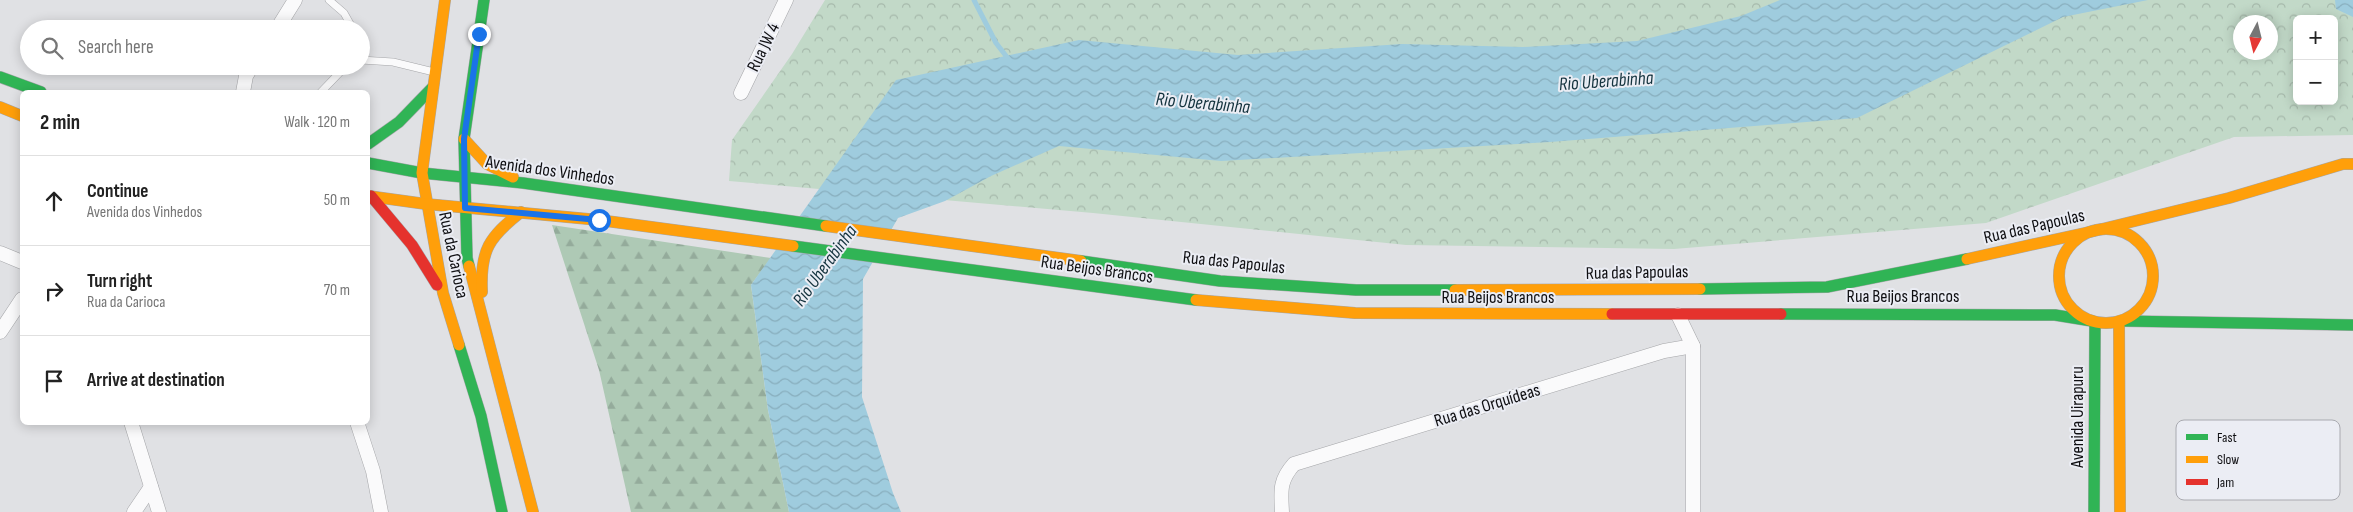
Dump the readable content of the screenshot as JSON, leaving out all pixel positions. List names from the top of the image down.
{
  "streets": {
    "main road": [
      "Avenida dos Vinhedos",
      "Rua das Papoulas",
      "Rua da Carioca",
      "Rua Beijos Brancos",
      "Avenida Uirapuru"
    ],
    "street": ["Rua JW 4", "Rua das Orquídeas"]
  },
  "crossings": [
    ["Avenida dos Vinhedos", "Rua das Papoulas"],
    ["Avenida dos Vinhedos", "Rua da Carioca"],
    ["Rua das Papoulas", "Rua Beijos Brancos"],
    ["Rua das Papoulas", "Avenida Uirapuru"],
    ["Rua Beijos Brancos", "Avenida Uirapuru"]
  ],
  "water": ["Rio Uberabinha"],
  "legend": ["Fast", "Slow", "Jam"],
  "north": "bottom",
  "page": {
    "map_buttons": ["+", "−"],
    "search": "Search here",
    "heading": ["2 min", "Walk · 120 m"],
    "list": [
      ["Continue", "Avenida dos Vinhedos", "50 m"],
      ["Turn right", "Rua da Carioca", "70 m"],
      "Arrive at destination"
    ]
  }
}
